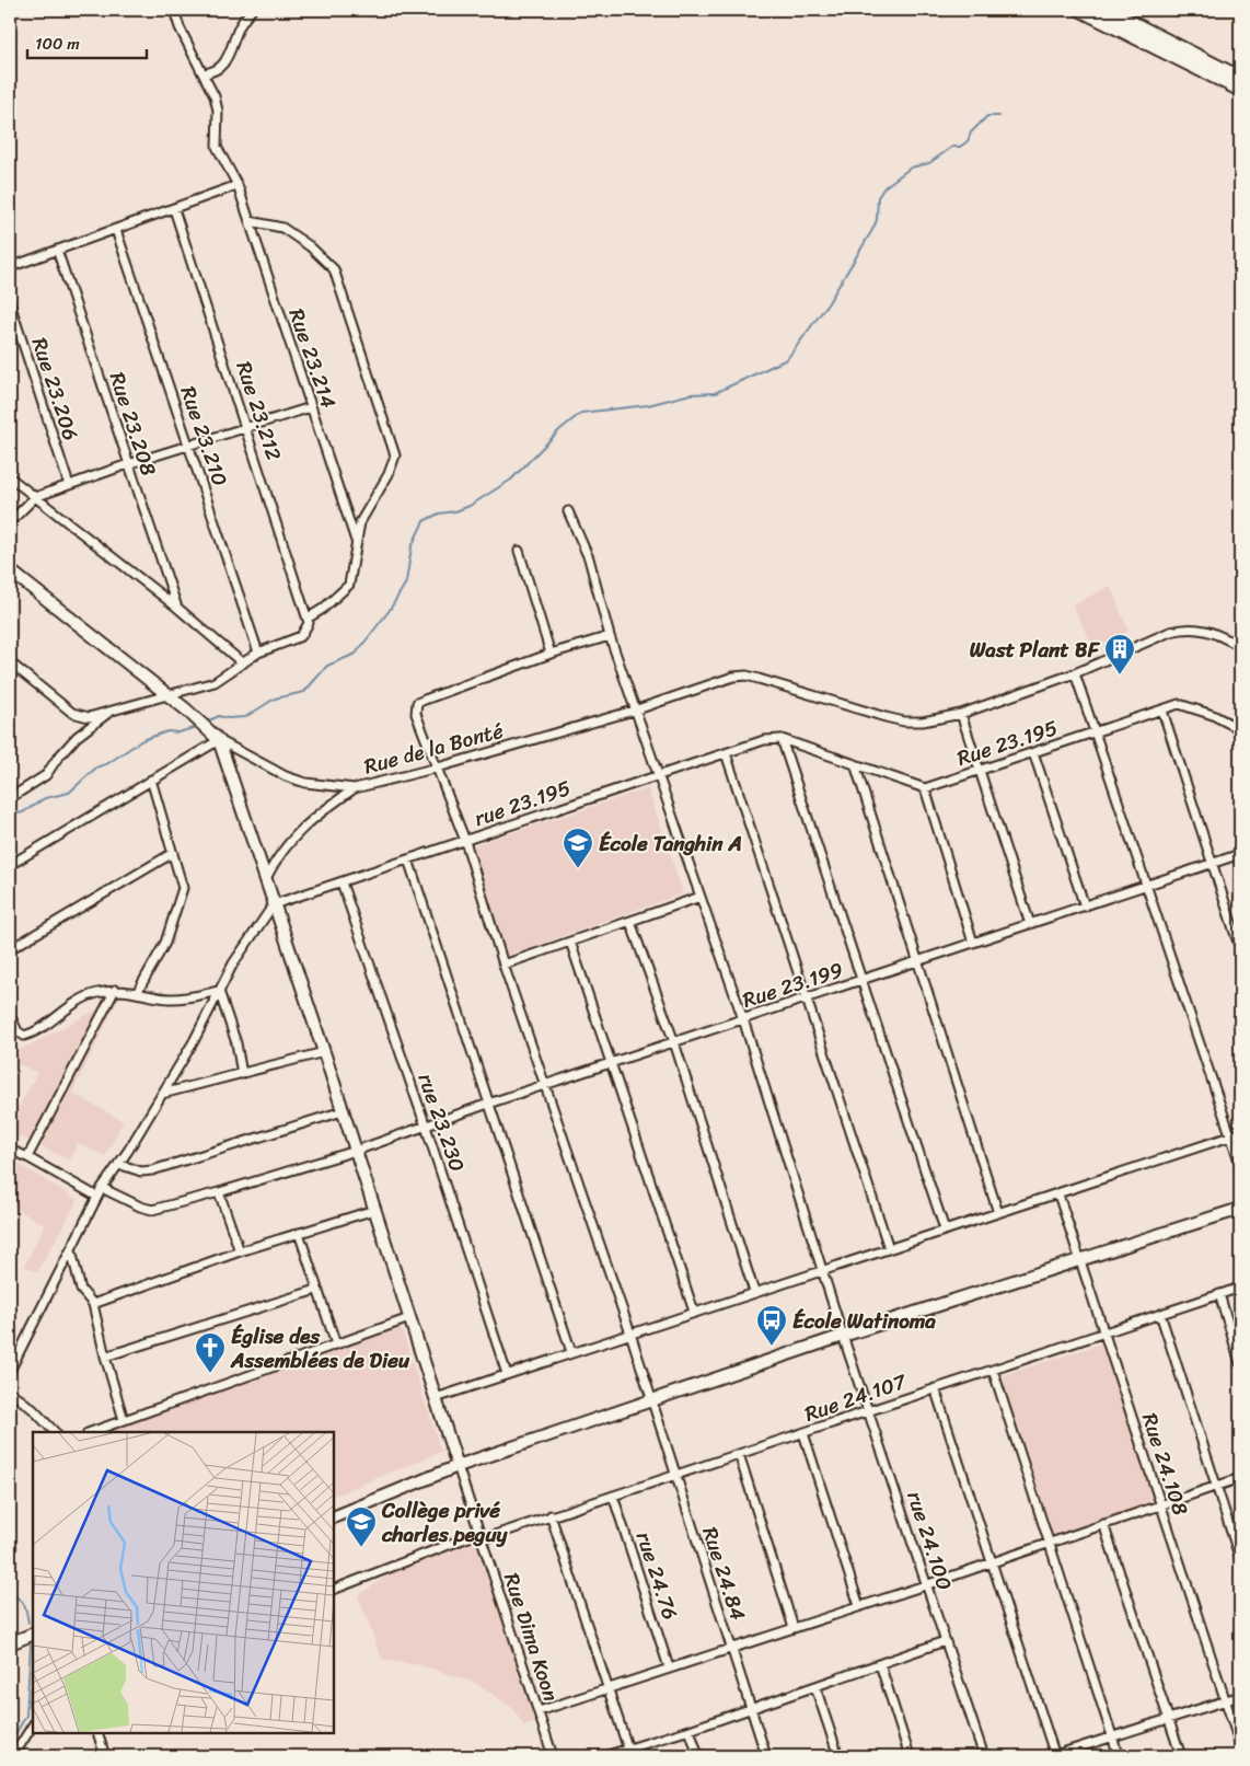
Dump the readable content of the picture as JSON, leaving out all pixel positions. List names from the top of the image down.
{
  "streets": {
    "street": [
      "Rue 23.214",
      "Rue 23.206",
      "Rue 23.212",
      "Rue 23.208",
      "Rue 23.210",
      "Rue 23.195",
      "Rue de la Bonté",
      "rue 23.195",
      "Rue 23.199",
      "rue 23.230",
      "Rue 24.107",
      "Rue 24.108",
      "rue 24.100",
      "Rue 24.84",
      "rue 24.76",
      "Rue Dima Koon"
    ]
  },
  "crossings": [
    ["Rue de la Bonté", "rue 24.100"],
    ["Rue de la Bonté", "Rue 24.84"],
    ["rue 23.195", "rue 23.230"],
    ["rue 23.195", "rue 24.100"],
    ["rue 23.195", "Rue 24.84"],
    ["Rue 23.199", "rue 23.230"],
    ["Rue 23.199", "rue 24.100"],
    ["Rue 23.199", "Rue 24.84"],
    ["Rue 24.107", "Rue 24.108"],
    ["Rue 24.107", "rue 24.100"],
    ["Rue 24.107", "Rue 24.84"],
    ["Rue 24.107", "rue 24.76"],
    ["Rue 24.107", "Rue Dima Koon"]
  ],
  "places": {
    "building": ["Wast Plant BF"],
    "school or university": ["École Tanghin A", "Collège privé charles peguy"],
    "bus stop": ["École Watinoma"],
    "church": ["Église des Assemblées de Dieu"]
  },
  "scale_bar": "100 m"
}
